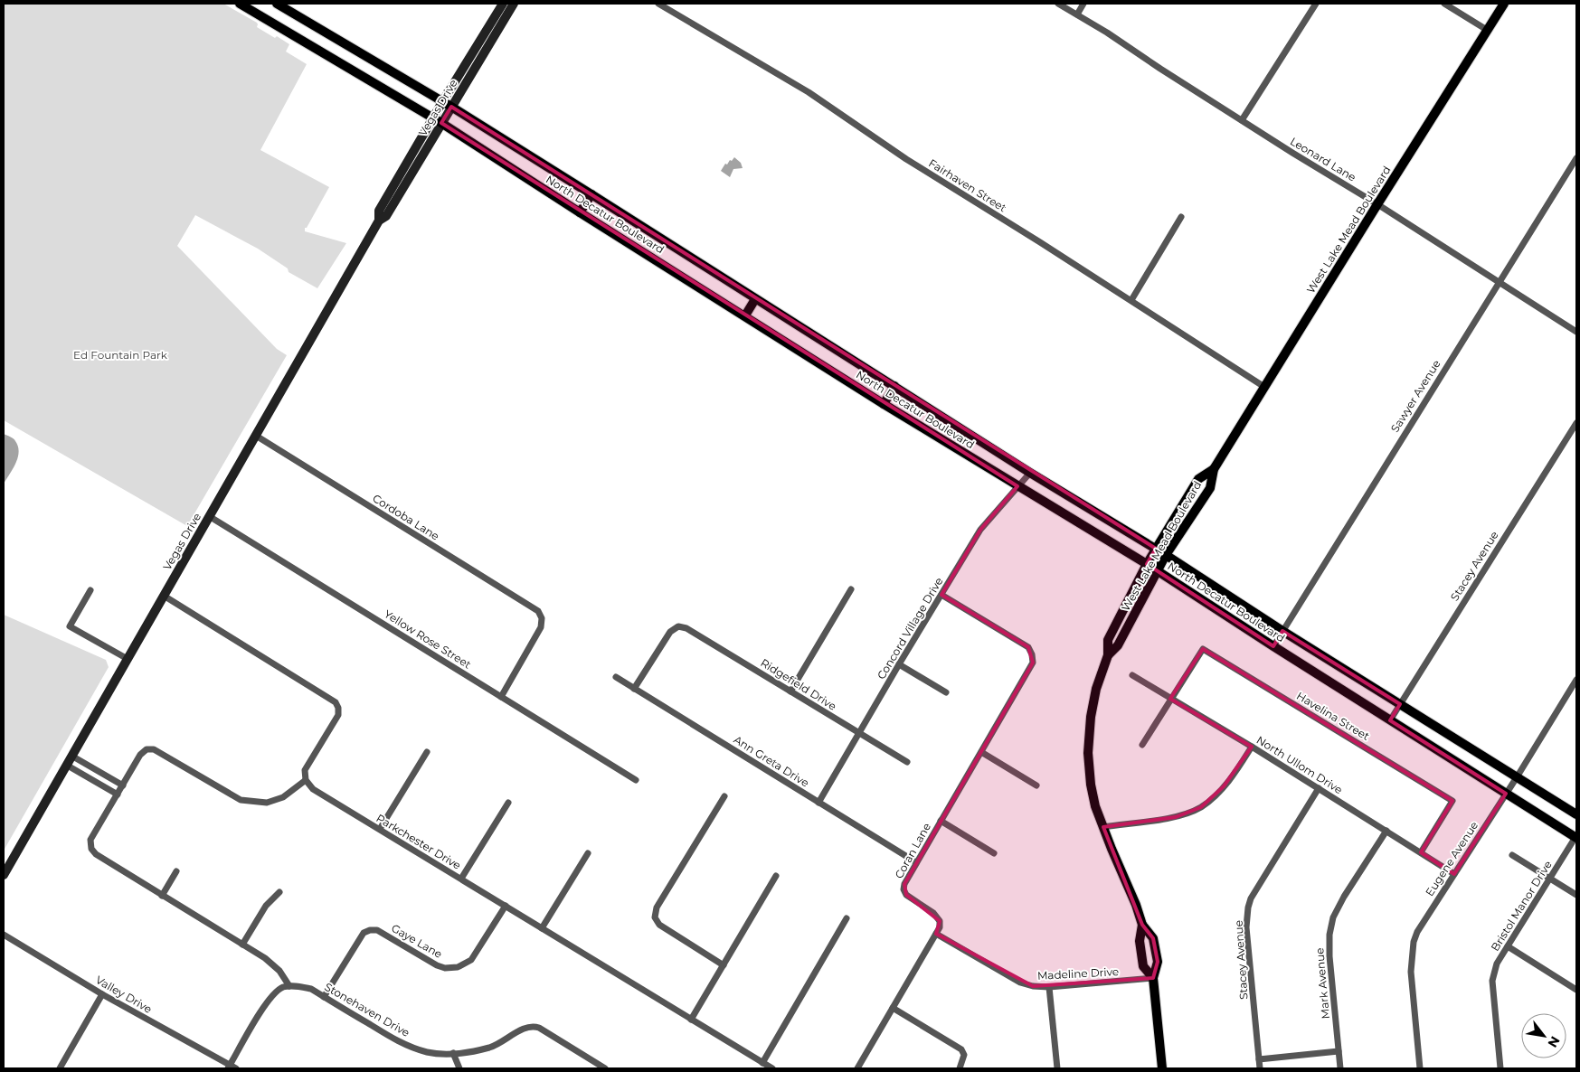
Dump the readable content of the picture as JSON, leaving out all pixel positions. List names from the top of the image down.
{
  "streets": {
    "main road": ["Vegas Drive", "North Decatur Boulevard", "West Lake Mead Boulevard"],
    "street": [
      "Leonard Lane",
      "Fairhaven Street",
      "Sawyer Avenue",
      "Cordoba Lane",
      "Stacey Avenue",
      "Concord Village Drive",
      "Yellow Rose Street",
      "Ridgefield Drive",
      "Havelina Street",
      "Ann Greta Drive",
      "North Ullom Drive",
      "Parkchester Drive",
      "Coran Lane",
      "Eugene Avenue",
      "Bristol Manor Drive",
      "Gaye Lane",
      "Madeline Drive",
      "Mark Avenue",
      "Valley Drive",
      "Stonehaven Drive"
    ]
  },
  "crossings": [
    ["Vegas Drive", "North Decatur Boulevard"],
    ["Vegas Drive", "Cordoba Lane"],
    ["Vegas Drive", "Yellow Rose Street"],
    ["Leonard Lane", "West Lake Mead Boulevard"],
    ["Leonard Lane", "Sawyer Avenue"],
    ["Fairhaven Street", "West Lake Mead Boulevard"],
    ["North Decatur Boulevard", "West Lake Mead Boulevard"],
    ["North Decatur Boulevard", "Sawyer Avenue"],
    ["North Decatur Boulevard", "Stacey Avenue"],
    ["North Decatur Boulevard", "Concord Village Drive"],
    ["North Decatur Boulevard", "Eugene Avenue"],
    ["North Decatur Boulevard", "Bristol Manor Drive"],
    ["West Lake Mead Boulevard", "Madeline Drive"],
    ["Cordoba Lane", "Yellow Rose Street"],
    ["Stacey Avenue", "North Ullom Drive"],
    ["Concord Village Drive", "Ridgefield Drive"],
    ["Concord Village Drive", "Ann Greta Drive"],
    ["Concord Village Drive", "Coran Lane"],
    ["Ridgefield Drive", "Ann Greta Drive"],
    ["Havelina Street", "North Ullom Drive"],
    ["Ann Greta Drive", "Coran Lane"],
    ["North Ullom Drive", "Eugene Avenue"],
    ["North Ullom Drive", "Mark Avenue"],
    ["Parkchester Drive", "Gaye Lane"],
    ["Coran Lane", "Madeline Drive"],
    ["Gaye Lane", "Stonehaven Drive"]
  ],
  "parks": ["Ed Fountain Park"],
  "north": "bottom right"
}
